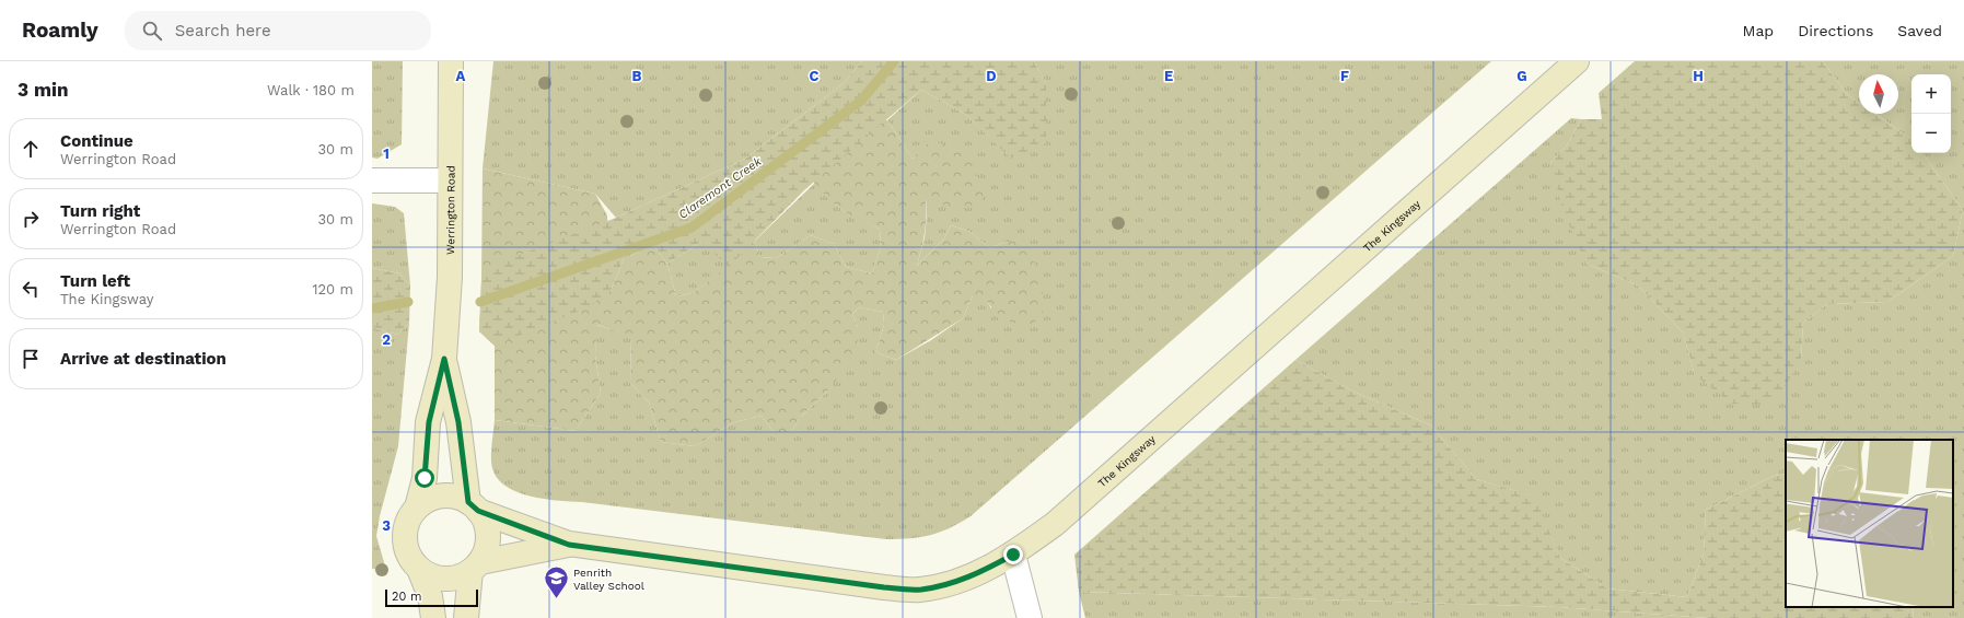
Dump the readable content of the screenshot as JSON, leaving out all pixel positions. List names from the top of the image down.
{
  "streets": {
    "street": ["Werrington Road", "The Kingsway"]
  },
  "crossings": [
    ["Werrington Road", "The Kingsway"]
  ],
  "water": ["Claremont Creek"],
  "places": {
    "school or university": ["Penrith Valley School"]
  },
  "scale_bar": "20 m",
  "north": "top",
  "page": {
    "header": "Roamly",
    "search": "Search here",
    "nav": ["Map", "Directions", "Saved"],
    "heading": ["3 min", "Walk · 180 m"],
    "map_buttons": ["+", "−"],
    "list": [
      ["Continue", "Werrington Road", "30 m"],
      ["Turn right", "Werrington Road", "30 m"],
      ["Turn left", "The Kingsway", "120 m"],
      "Arrive at destination"
    ],
    "scale": "20 m"
  },
  "grid": {
    "columns": [
      "A",
      "B",
      "C",
      "D",
      "E",
      "F",
      "G",
      "H"
    ],
    "rows": ["1", "2", "3"]
  }
}
